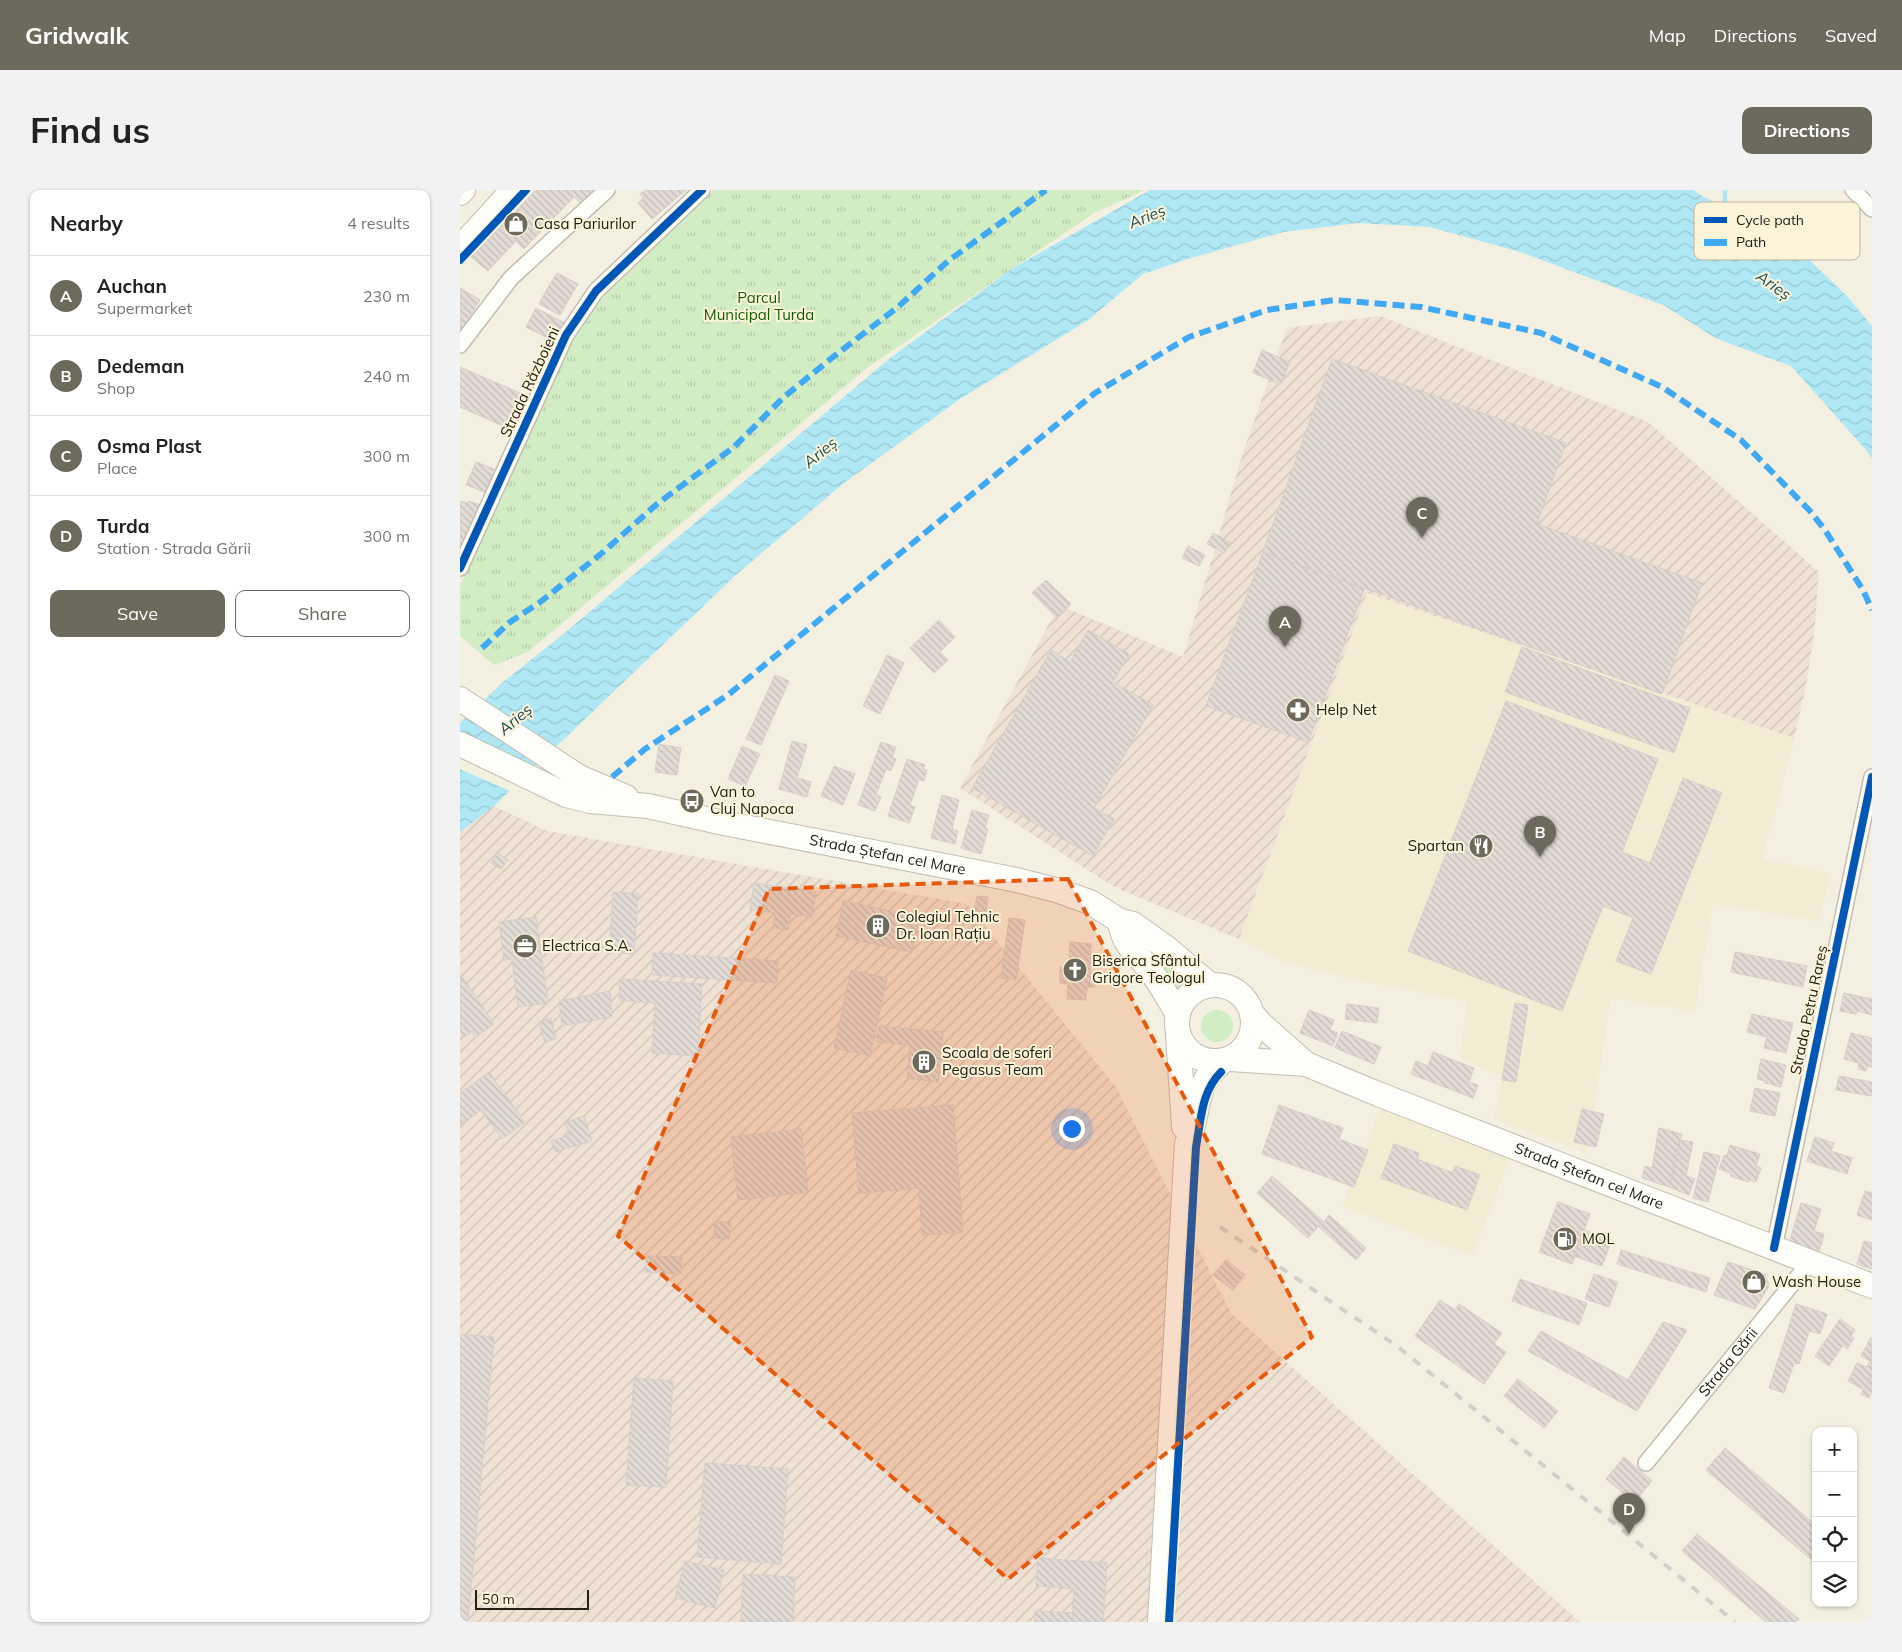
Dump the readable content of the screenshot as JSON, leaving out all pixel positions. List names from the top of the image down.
{
  "streets": {
    "main road": ["Strada Ștefan cel Mare"],
    "street": ["Strada Războieni", "Strada Petru Rareș", "Strada Gării"]
  },
  "crossings": [
    ["Strada Ștefan cel Mare", "Strada Petru Rareș"],
    ["Strada Ștefan cel Mare", "Strada Gării"]
  ],
  "water": ["Arieș"],
  "parks": ["Parcul Municipal Turda"],
  "places": {
    "shop": ["Casa Pariurilor", "Wash House"],
    "pharmacy": ["Help Net"],
    "bus stop": ["Van to Cluj Napoca"],
    "restaurant": ["Spartan"],
    "building": ["Colegiul Tehnic Dr. Ioan Rațiu", "Scoala de soferi Pegasus Team"],
    "office": ["Electrica S.A."],
    "church": ["Biserica Sfântul Grigore Teologul"],
    "fuel station": ["MOL"]
  },
  "legend": ["Cycle path", "Path"],
  "scale_bar": "50 m",
  "page": {
    "header": "Gridwalk",
    "nav": ["Map", "Directions", "Saved"],
    "buttons": [
      "Directions",
      ["Save", "Share"]
    ],
    "title": "Find us",
    "heading": ["Nearby", "4 results"],
    "list": [
      {
        "mark": "A",
        "name": "Auchan",
        "note": "Supermarket",
        "value": "230 m"
      },
      {
        "mark": "B",
        "name": "Dedeman",
        "note": "Shop",
        "value": "240 m"
      },
      {
        "mark": "C",
        "name": "Osma Plast",
        "note": "Place",
        "value": "300 m"
      },
      {
        "mark": "D",
        "name": "Turda",
        "note": "Station · Strada Gării",
        "value": "300 m"
      }
    ],
    "pins": [
      "C",
      "A",
      "B",
      "D"
    ],
    "map_buttons": ["+", "−"],
    "scale": "50 m"
  }
}
